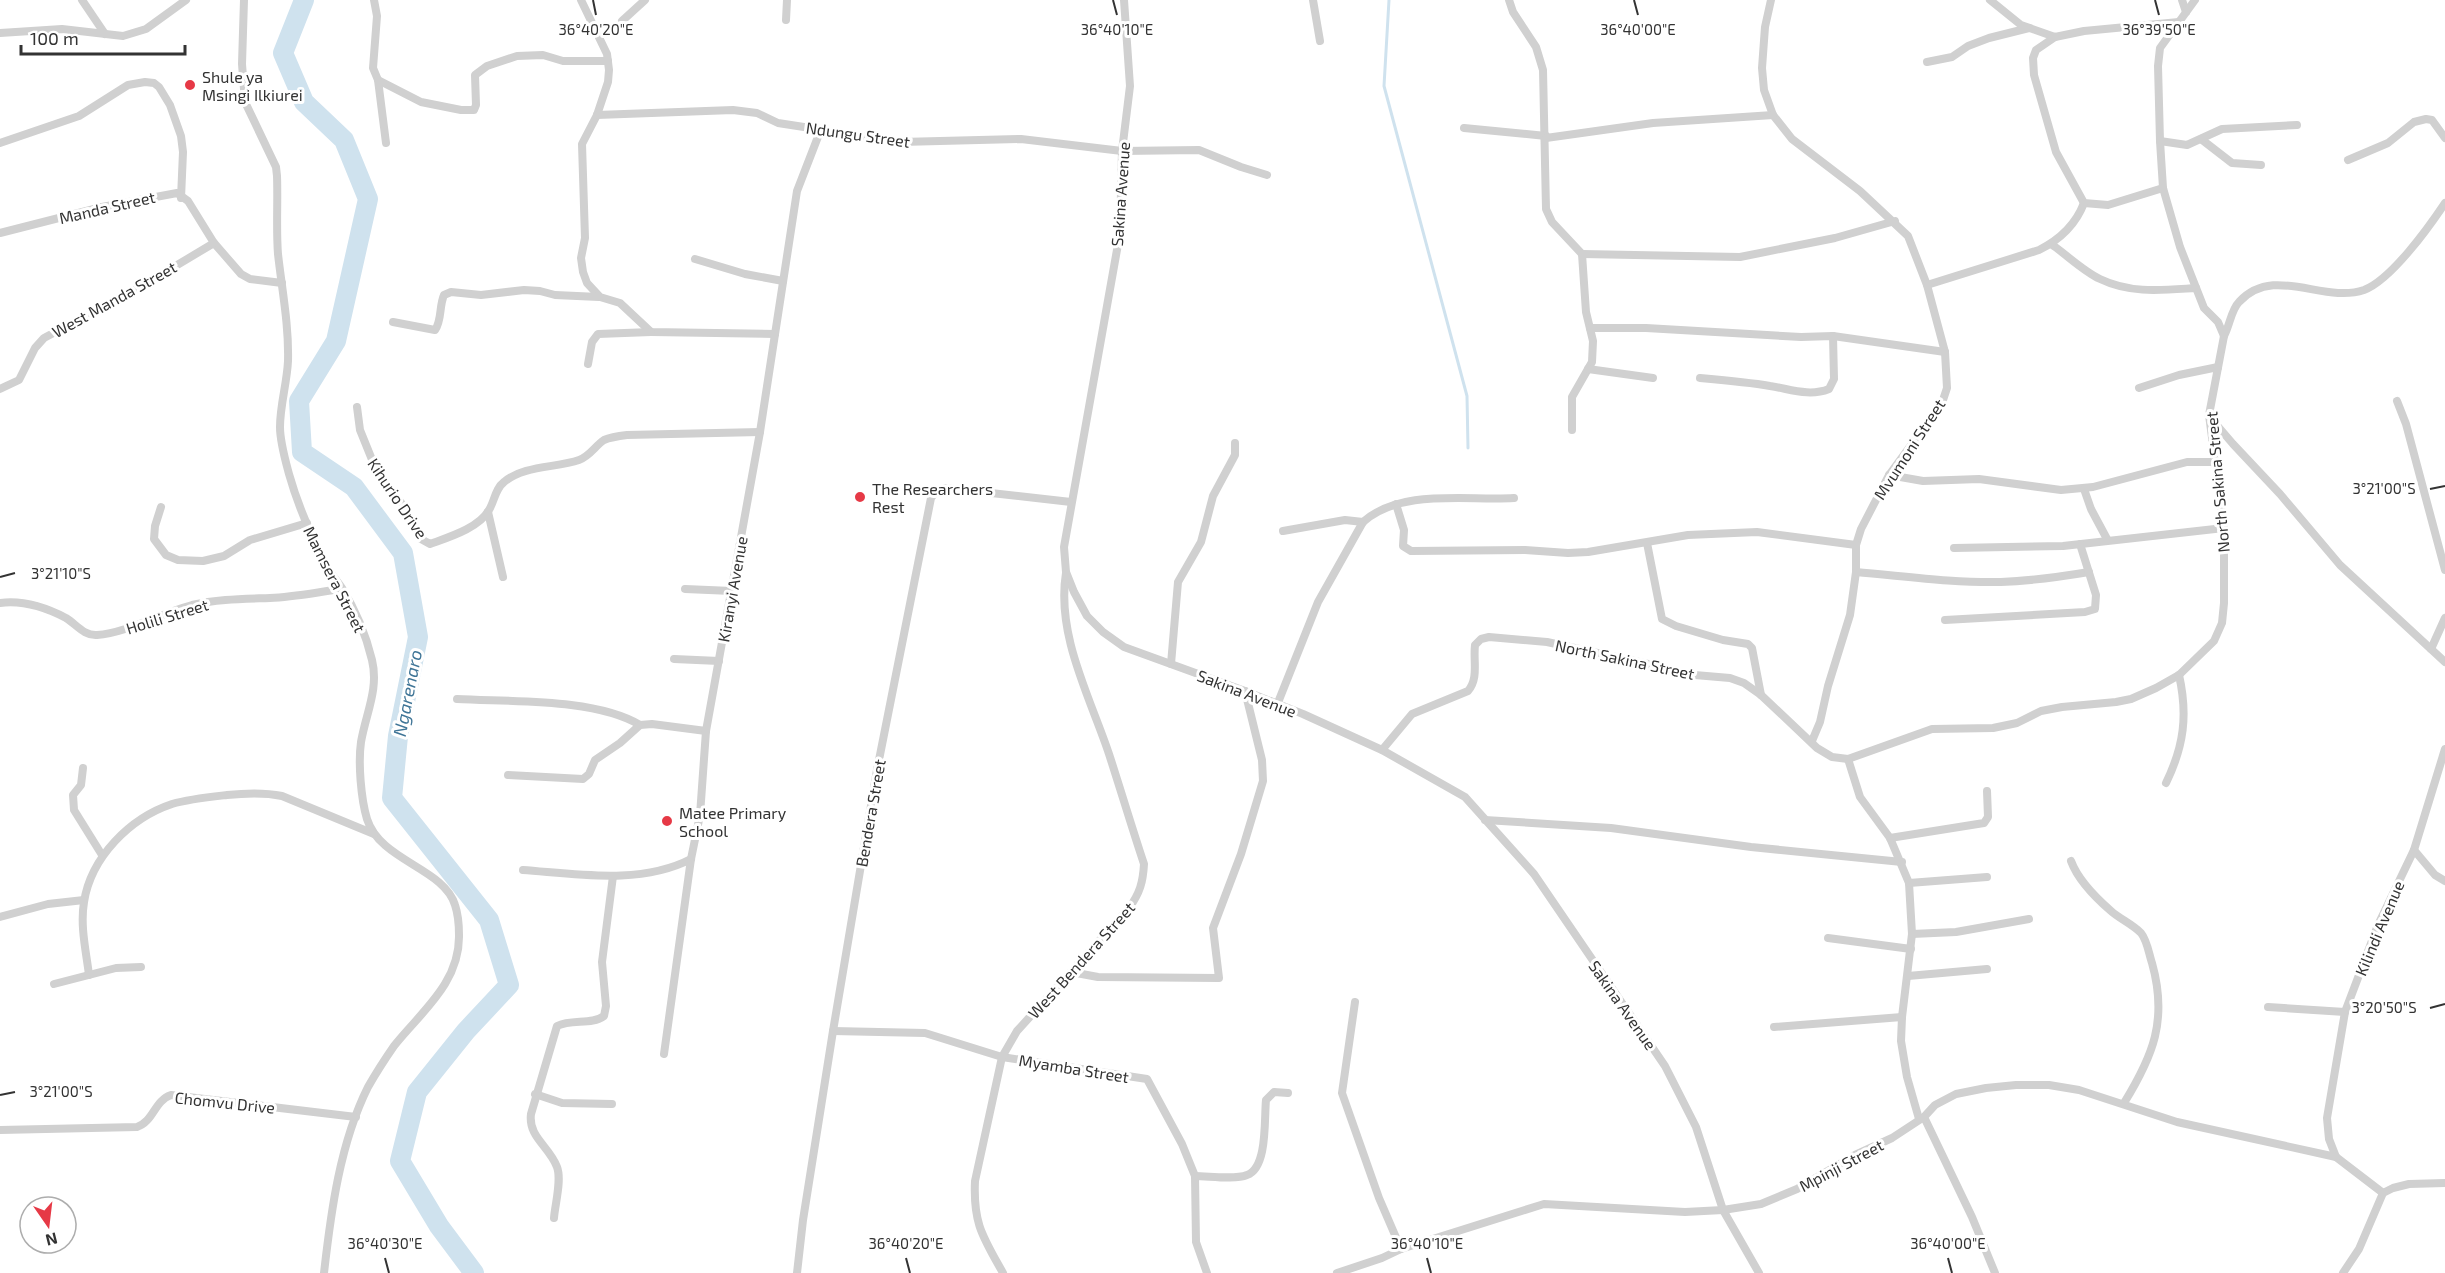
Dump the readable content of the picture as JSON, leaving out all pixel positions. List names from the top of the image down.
{
  "streets": {
    "street": [
      "Ndungu Street",
      "Sakina Avenue",
      "Manda Street",
      "West Manda Street",
      "Mvumoni Street",
      "North Sakina Street",
      "Kihurio Drive",
      "Mamsera Street",
      "Kiranyi Avenue",
      "Holili Street",
      "Bendera Street",
      "Kilindi Avenue",
      "West Bendera Street",
      "Myamba Street",
      "Chomvu Drive",
      "Mpinji Street"
    ]
  },
  "crossings": [
    ["Ndungu Street", "Sakina Avenue"],
    ["Ndungu Street", "Kiranyi Avenue"],
    ["Sakina Avenue", "North Sakina Street"],
    ["Sakina Avenue", "Bendera Street"],
    ["Sakina Avenue", "West Bendera Street"],
    ["Sakina Avenue", "Mpinji Street"],
    ["Mvumoni Street", "North Sakina Street"],
    ["Kihurio Drive", "Kiranyi Avenue"],
    ["Mamsera Street", "Holili Street"],
    ["Bendera Street", "Myamba Street"],
    ["Kilindi Avenue", "Mpinji Street"],
    ["West Bendera Street", "Myamba Street"]
  ],
  "water": ["Ngarenaro"],
  "places": ["Shule ya Msingi Ilkiurei", "The Researchers Rest", "Matee Primary School"],
  "scale_bar": "100 m",
  "north": "bottom",
  "coordinates": [
    "36°40'20\"E",
    "36°40'10\"E",
    "36°40'00\"E",
    "36°39'50\"E",
    "3°21'00\"S",
    "3°21'10\"S",
    "3°20'50\"S",
    "36°40'30\"E"
  ]
}
